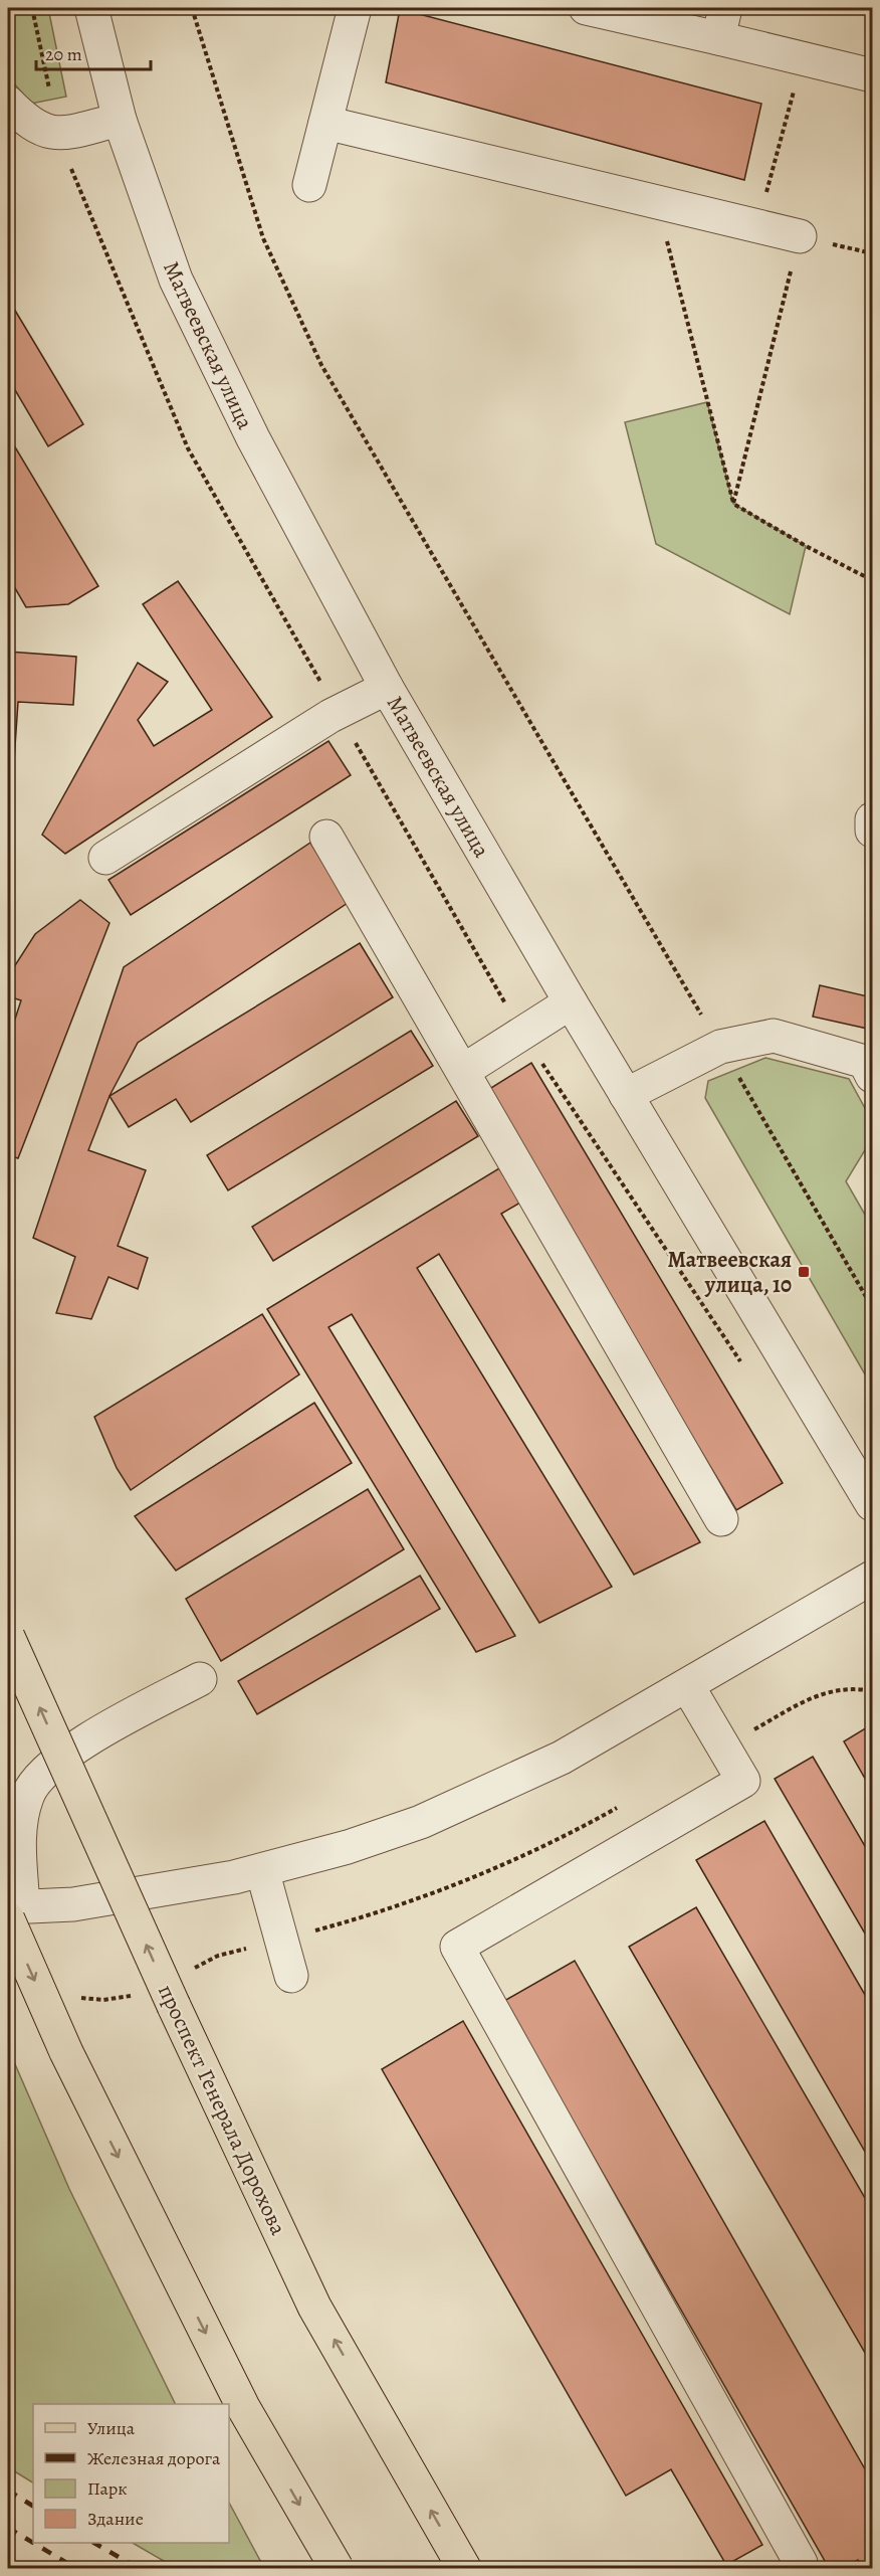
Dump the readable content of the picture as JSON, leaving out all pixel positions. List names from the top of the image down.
{
  "streets": {
    "main road": ["проспект Генерала Дорохова"],
    "street": ["Матвеевская улица"]
  },
  "places": {
    "transit": ["Матвеевская улица, 10"]
  },
  "legend": [
    "Улица",
    "Железная дорога",
    "Парк",
    "Здание"
  ],
  "scale_bar": "20 m"
}
